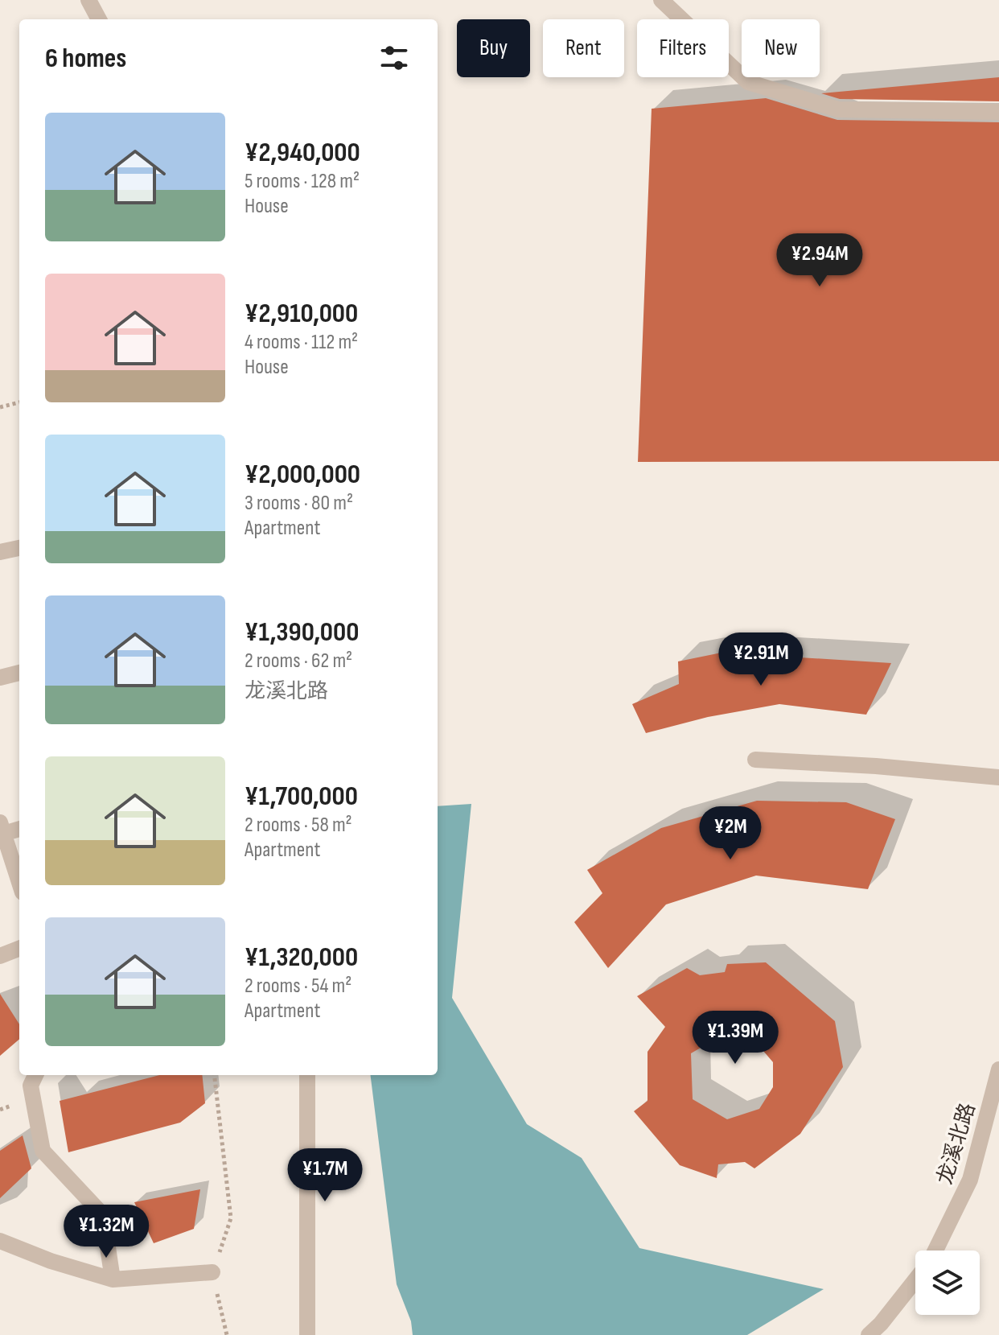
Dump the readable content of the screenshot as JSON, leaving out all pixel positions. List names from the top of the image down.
{
  "streets": {
    "street": ["龙溪北路"]
  },
  "page": {
    "chip": [
      "Buy",
      "Rent",
      "Filters",
      "New"
    ],
    "heading": "6 homes",
    "list": [
      {
        "name": "¥2,940,000",
        "note": "5 rooms · 128 m² · House"
      },
      {
        "name": "¥2,910,000",
        "note": "4 rooms · 112 m² · House"
      },
      {
        "name": "¥2,000,000",
        "note": "3 rooms · 80 m² · Apartment"
      },
      {
        "name": "¥1,390,000",
        "note": "2 rooms · 62 m² · 龙溪北路"
      },
      {
        "name": "¥1,700,000",
        "note": "2 rooms · 58 m² · Apartment"
      },
      {
        "name": "¥1,320,000",
        "note": "2 rooms · 54 m² · Apartment"
      }
    ],
    "price": [
      "¥2.94M",
      "¥2.91M",
      "¥2M",
      "¥1.39M",
      "¥1.7M",
      "¥1.32M"
    ]
  }
}
